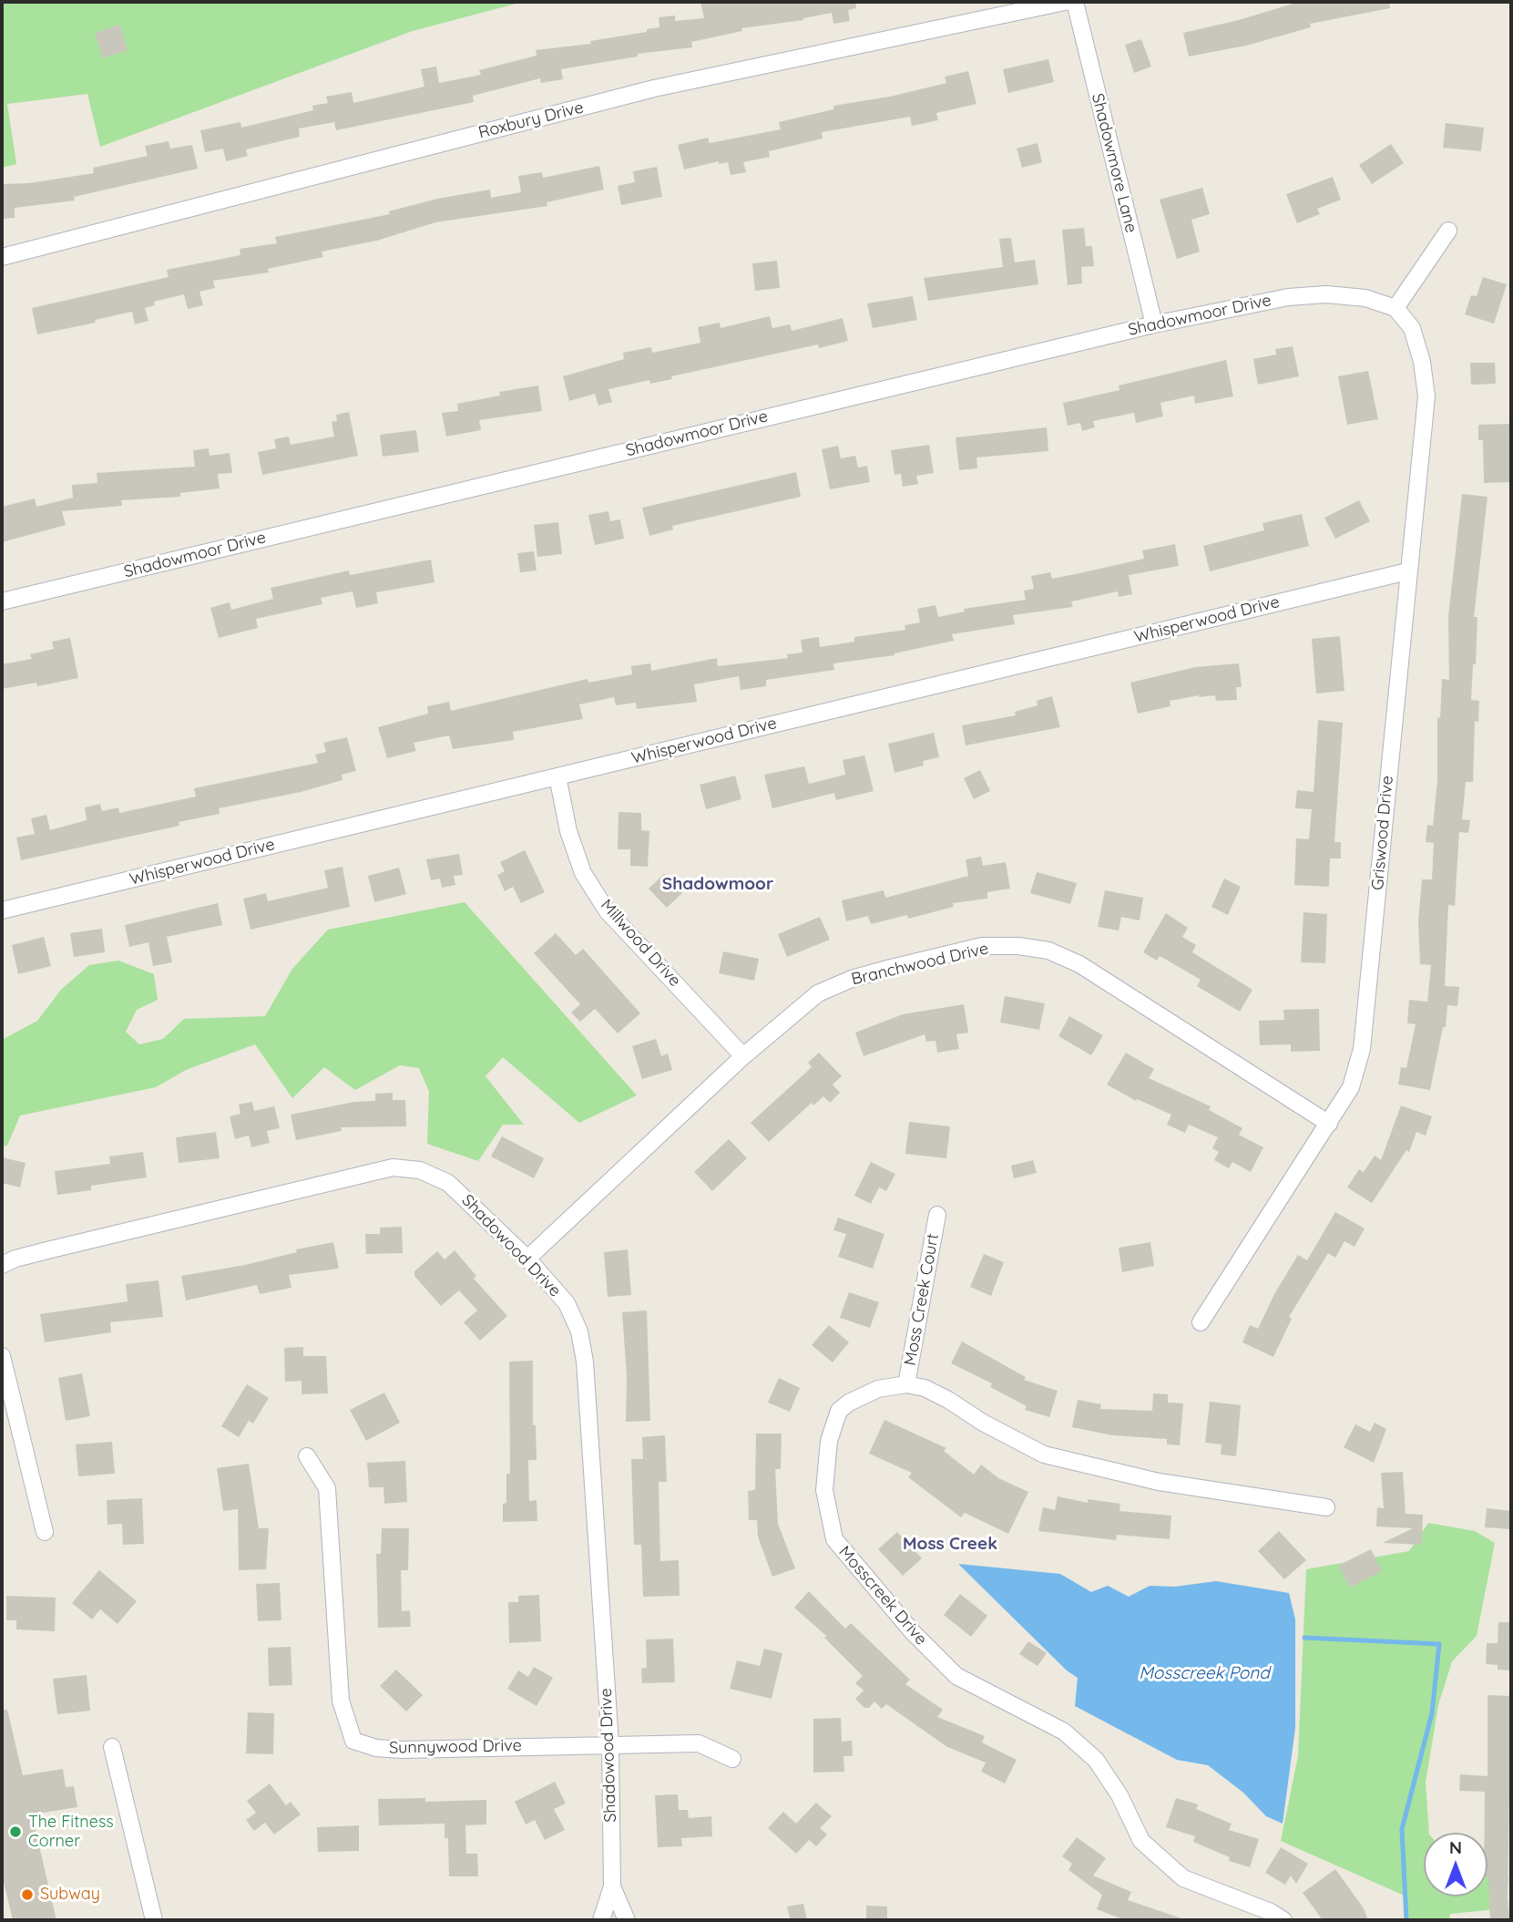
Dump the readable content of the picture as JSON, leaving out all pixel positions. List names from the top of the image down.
{
  "streets": {
    "street": [
      "Roxbury Drive",
      "Shadowmore Lane",
      "Shadowmoor Drive",
      "Whisperwood Drive",
      "Griswood Drive",
      "Millwood Drive",
      "Branchwood Drive",
      "Shadowood Drive",
      "Moss Creek Court",
      "Mosscreek Drive",
      "Sunnywood Drive"
    ]
  },
  "crossings": [
    ["Shadowmore Lane", "Shadowmoor Drive"],
    ["Shadowmoor Drive", "Griswood Drive"],
    ["Whisperwood Drive", "Griswood Drive"],
    ["Whisperwood Drive", "Millwood Drive"],
    ["Griswood Drive", "Branchwood Drive"],
    ["Millwood Drive", "Branchwood Drive"],
    ["Branchwood Drive", "Shadowood Drive"],
    ["Shadowood Drive", "Sunnywood Drive"],
    ["Moss Creek Court", "Mosscreek Drive"]
  ],
  "districts": ["Shadowmoor", "Moss Creek"],
  "water": ["Mosscreek Pond"],
  "places": ["The Fitness Corner", "Subway"],
  "north": "top"
}
